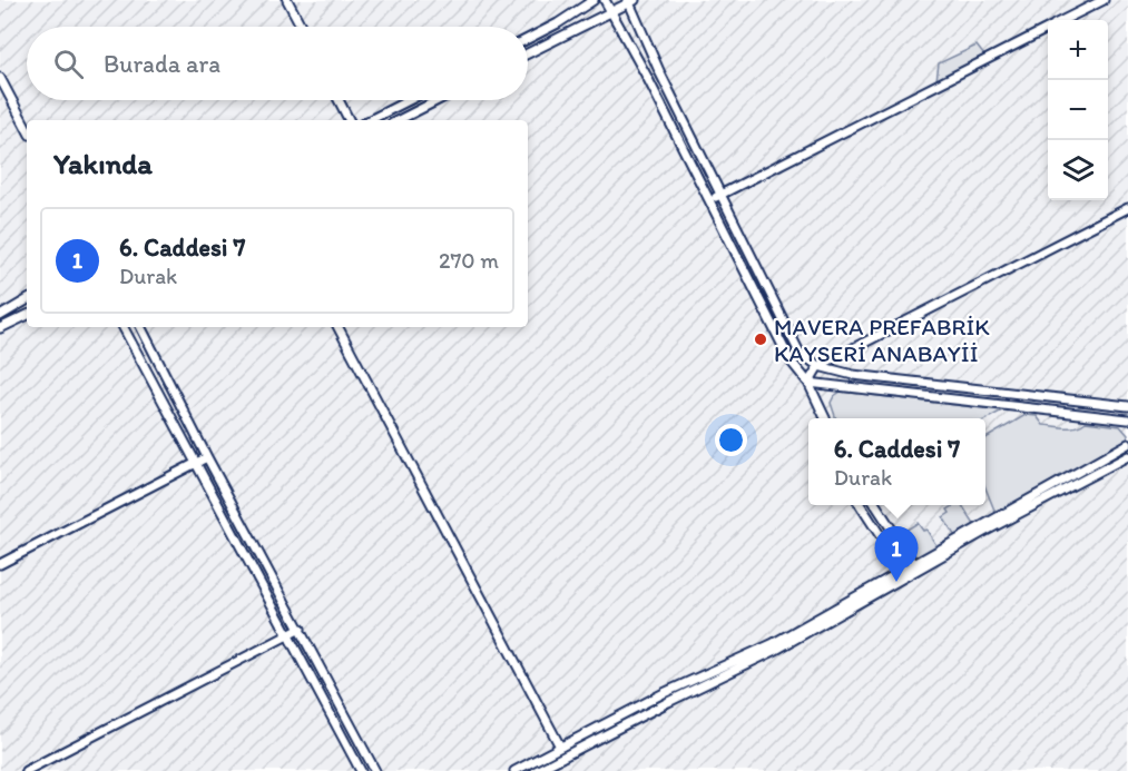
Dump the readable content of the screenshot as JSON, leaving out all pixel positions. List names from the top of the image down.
{
  "places": ["MAVERA PREFABRİK KAYSERİ ANABAYİİ"],
  "page": {
    "map_buttons": ["+", "−"],
    "search": "Burada ara",
    "heading": "Yakında",
    "list": [
      {
        "mark": "1",
        "name": "6. Caddesi 7",
        "note": "Durak",
        "value": "270 m"
      }
    ],
    "popup": ["6. Caddesi 7", "Durak"],
    "pins": "1"
  }
}
